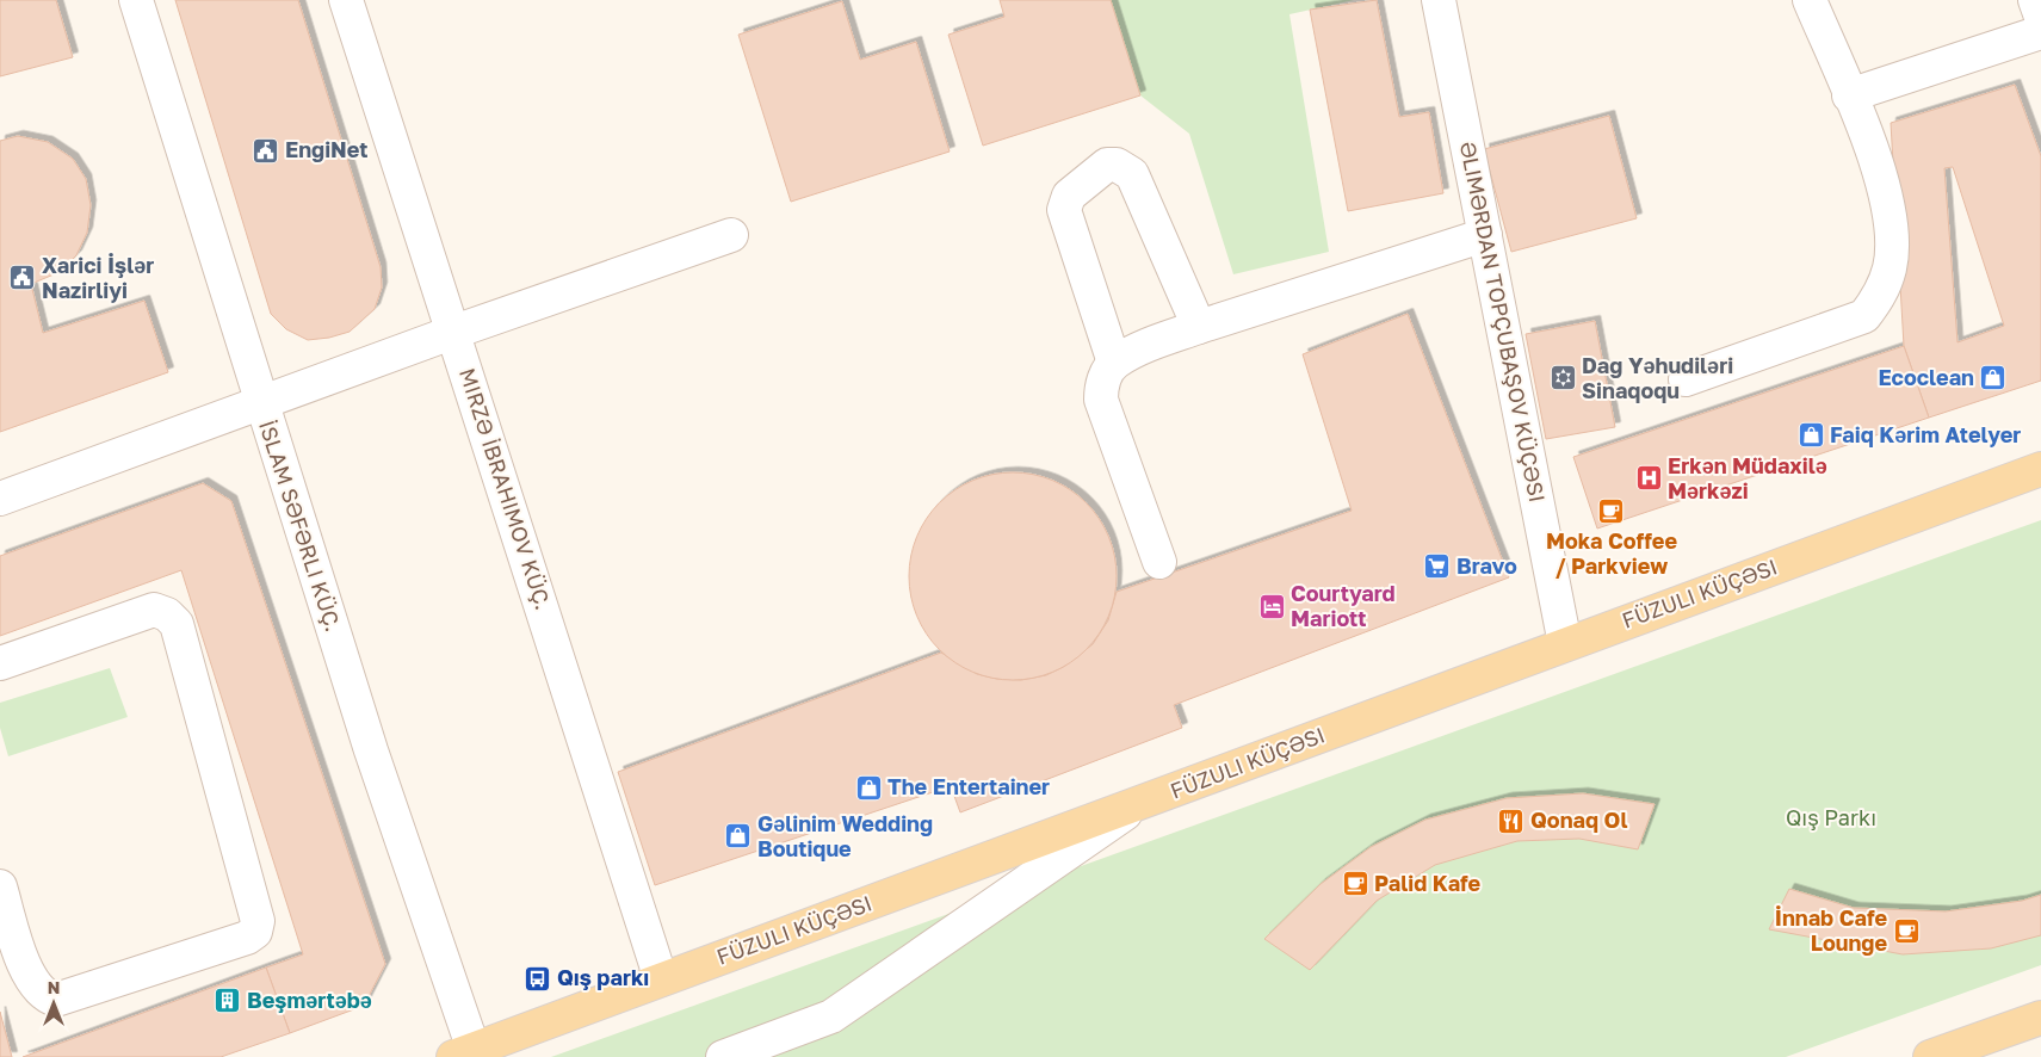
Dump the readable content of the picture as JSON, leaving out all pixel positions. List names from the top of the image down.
{
  "streets": {
    "main road": ["FÜZULI KÜÇƏSI"],
    "street": ["ƏLIMƏRDAN TOPÇUBAŞOV KÜÇƏSI", "MIRZƏ İBRAHIMOV KÜÇ.", "İSLAM SƏFƏRLI KÜÇ."]
  },
  "crossings": [
    ["ƏLIMƏRDAN TOPÇUBAŞOV KÜÇƏSI", "FÜZULI KÜÇƏSI"],
    ["MIRZƏ İBRAHIMOV KÜÇ.", "FÜZULI KÜÇƏSI"],
    ["İSLAM SƏFƏRLI KÜÇ.", "FÜZULI KÜÇƏSI"]
  ],
  "parks": ["Qış Parkı"],
  "places": {
    "public building": ["EngiNet", "Xarici İşlər Nazirliyi"],
    "synagogue": ["Dağ Yəhudiləri Sinaqoqu"],
    "shop": [
      "Ecoclean",
      "Faiq Kərim Atelyer",
      "The Entertainer",
      "Gəlinim Wedding Boutique"
    ],
    "hospital": ["Erkən Müdaxilə Mərkəzi"],
    "cafe": ["Moka Coffee / Parkview", "Palid Kafe", "İnnab Cafe Lounge"],
    "supermarket": ["Bravo"],
    "hotel": ["Courtyard Mariott"],
    "restaurant": ["Qonaq Ol"],
    "bus stop": ["Qış parkı"],
    "building": ["Beşmərtəbə"]
  },
  "north": "top"
}
